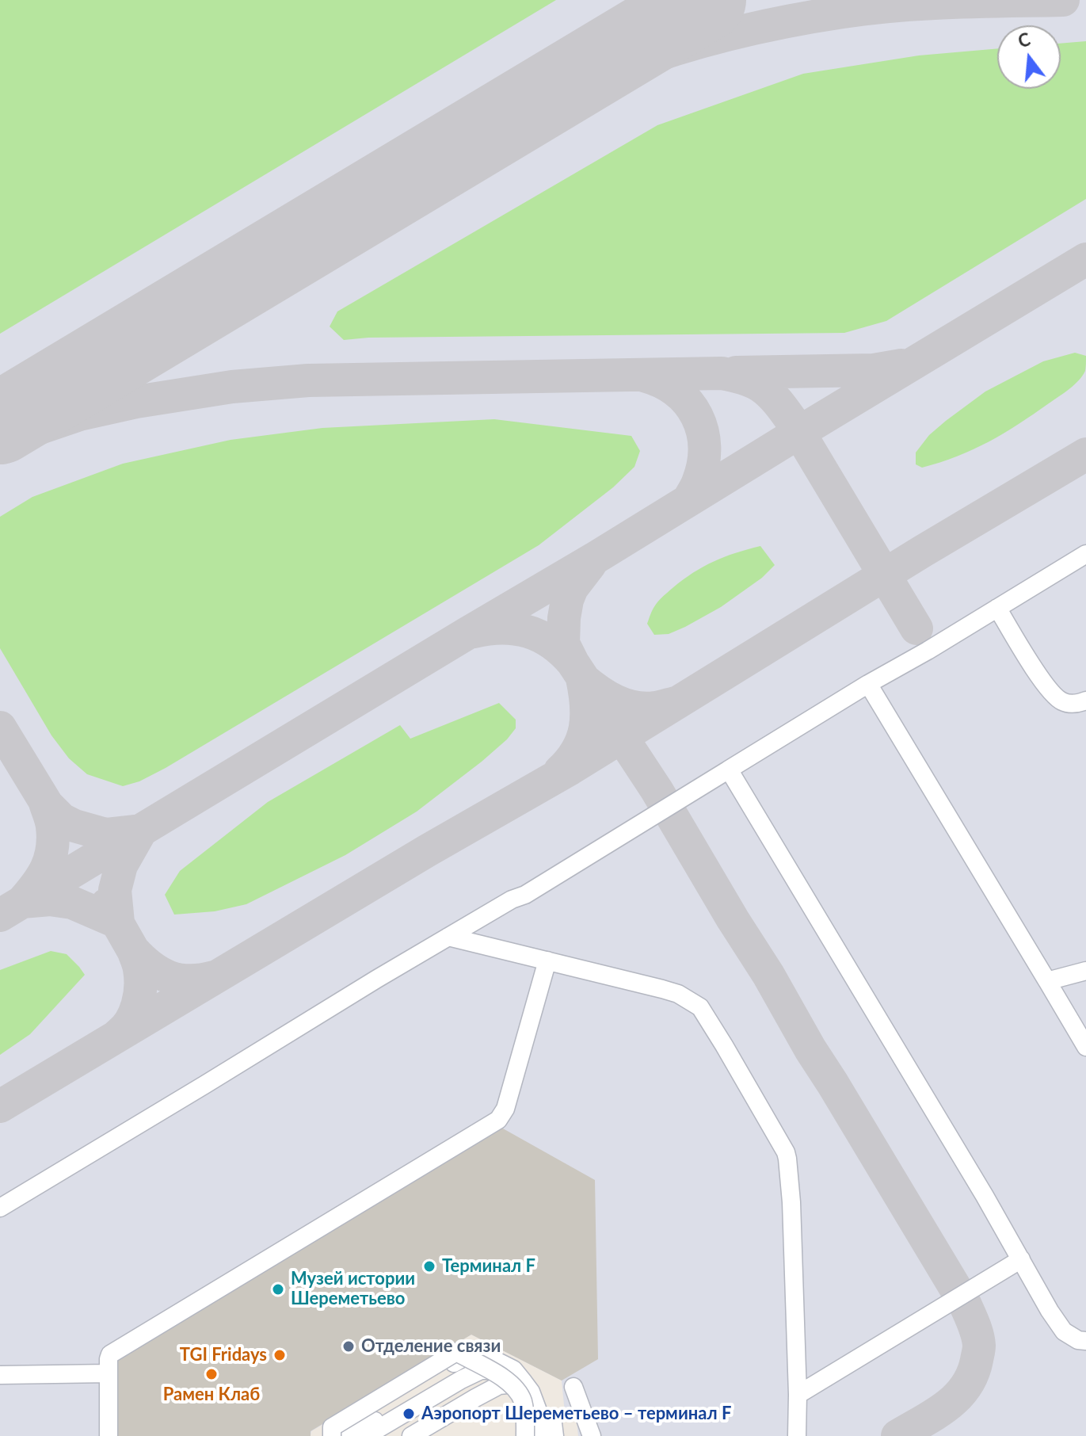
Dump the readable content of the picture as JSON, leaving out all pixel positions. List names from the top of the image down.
{
  "places": [
    "Терминал F",
    "Музей истории Шереметьево",
    "Отделение связи",
    "TGI Fridays",
    "Рамен Клаб",
    "Аэропорт Шереметьево – терминал F"
  ],
  "north": "top"
}
